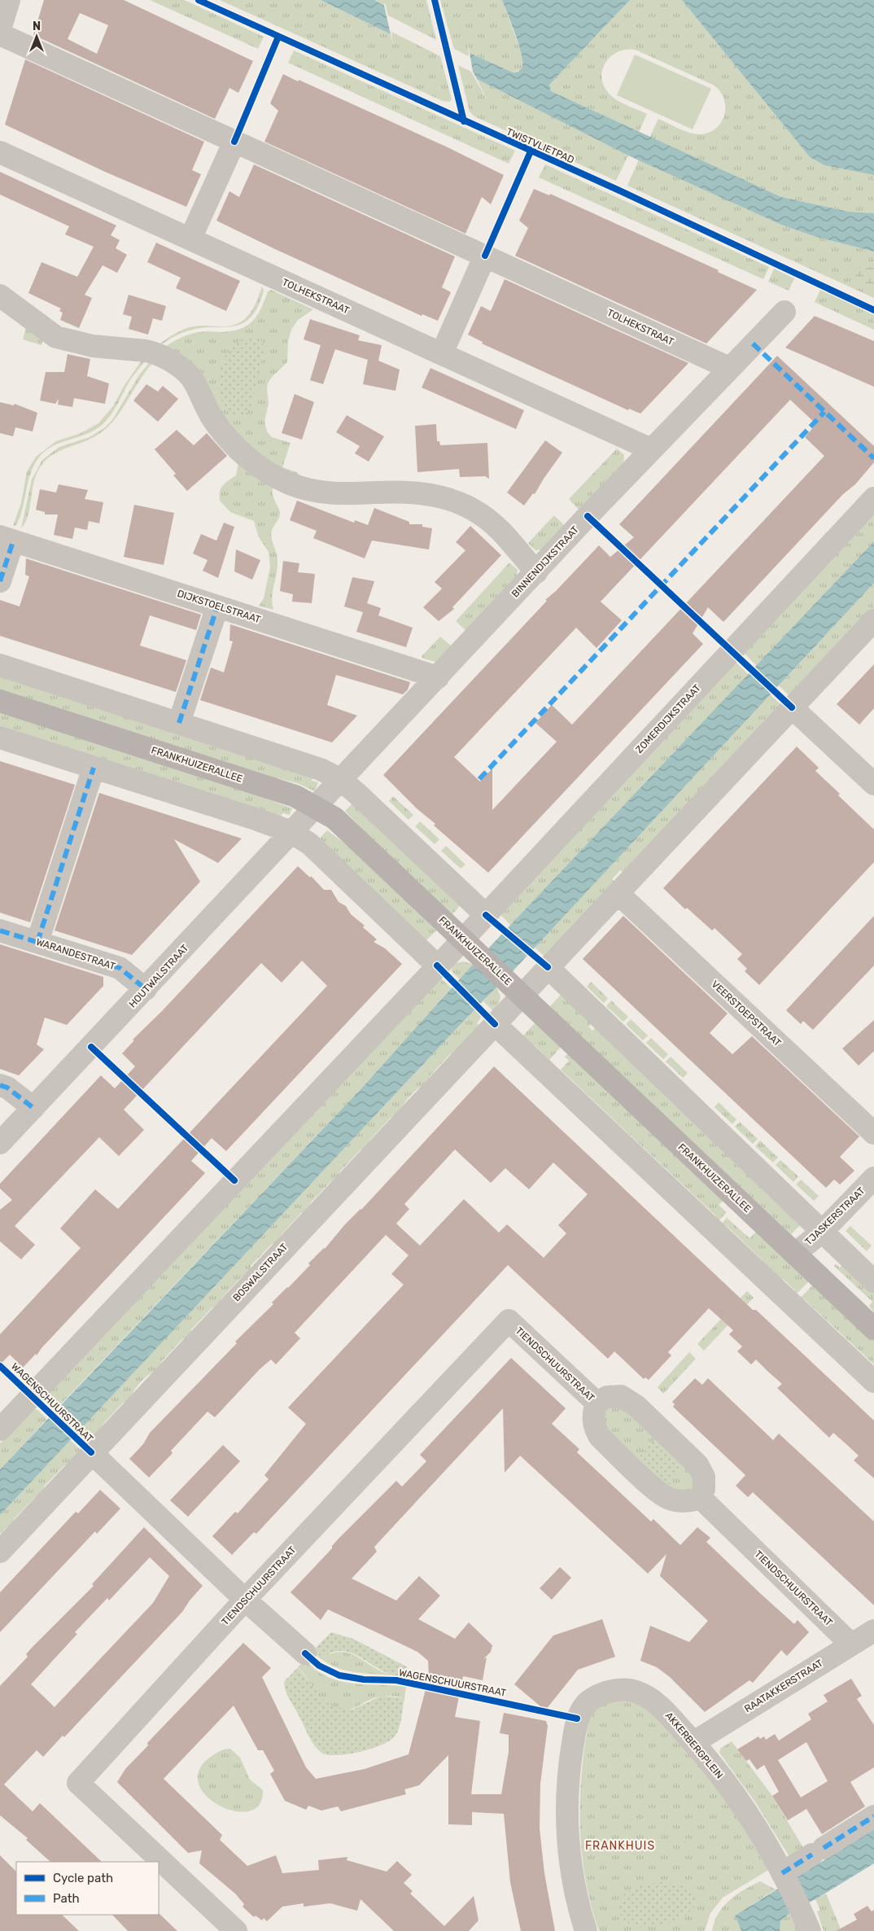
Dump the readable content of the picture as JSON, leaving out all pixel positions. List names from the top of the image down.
{
  "streets": {
    "main road": ["FRANKHUIZERALLEE"],
    "street": [
      "TOLHEKSTRAAT",
      "BINNENDIJKSTRAAT",
      "DIJKSTOELSTRAAT",
      "ZOMERDIJKSTRAAT",
      "WARANDESTRAAT",
      "HOUTWALSTRAAT",
      "VEERSTOEPSTRAAT",
      "TJASKERSTRAAT",
      "BOSWALSTRAAT",
      "TIENDSCHUURSTRAAT",
      "WAGENSCHUURSTRAAT",
      "RAATAKKERSTRAAT",
      "AKKERBERGPLEIN"
    ],
    "cycle path": ["TWISTVLIETPAD"]
  },
  "crossings": [
    ["TOLHEKSTRAAT", "BINNENDIJKSTRAAT"],
    ["BINNENDIJKSTRAAT", "DIJKSTOELSTRAAT"],
    ["BINNENDIJKSTRAAT", "FRANKHUIZERALLEE"],
    ["BINNENDIJKSTRAAT", "HOUTWALSTRAAT"],
    ["ZOMERDIJKSTRAAT", "FRANKHUIZERALLEE"],
    ["FRANKHUIZERALLEE", "HOUTWALSTRAAT"],
    ["FRANKHUIZERALLEE", "TJASKERSTRAAT"],
    ["FRANKHUIZERALLEE", "BOSWALSTRAAT"],
    ["WARANDESTRAAT", "HOUTWALSTRAAT"],
    ["BOSWALSTRAAT", "WAGENSCHUURSTRAAT"],
    ["TIENDSCHUURSTRAAT", "WAGENSCHUURSTRAAT"],
    ["TIENDSCHUURSTRAAT", "RAATAKKERSTRAAT"],
    ["RAATAKKERSTRAAT", "AKKERBERGPLEIN"]
  ],
  "districts": ["FRANKHUIS"],
  "legend": ["Cycle path", "Path"],
  "north": "top"
}
